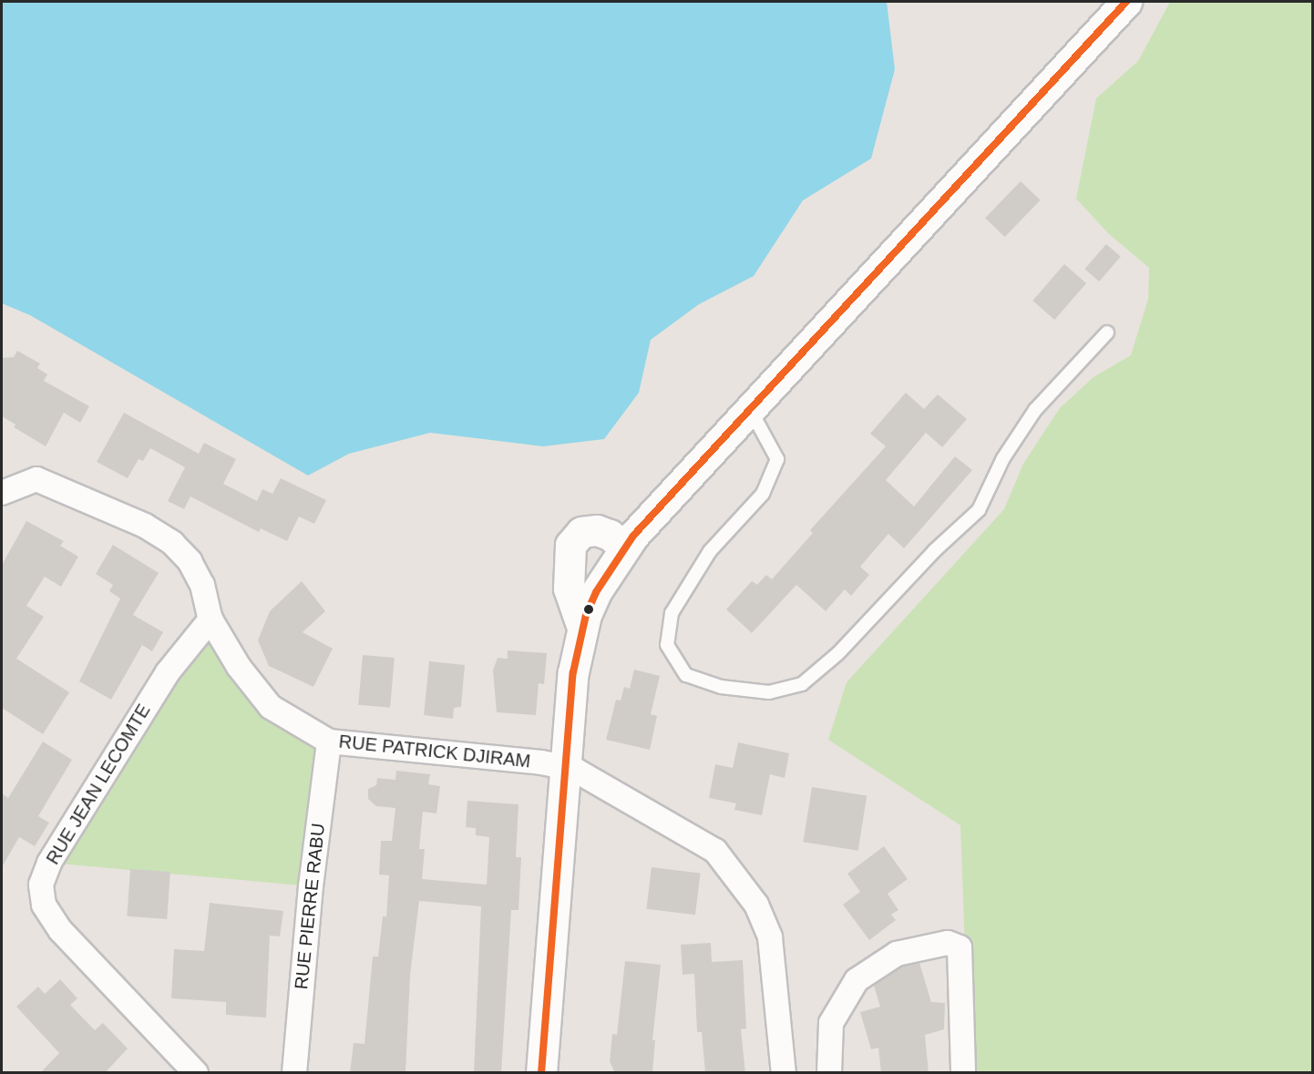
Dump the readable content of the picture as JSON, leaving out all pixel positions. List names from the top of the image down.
{
  "streets": {
    "street": ["RUE PATRICK DJIRAM", "RUE JEAN LECOMTE", "RUE PIERRE RABU"]
  },
  "crossings": [
    ["RUE PATRICK DJIRAM", "RUE JEAN LECOMTE"],
    ["RUE PATRICK DJIRAM", "RUE PIERRE RABU"]
  ]
}
